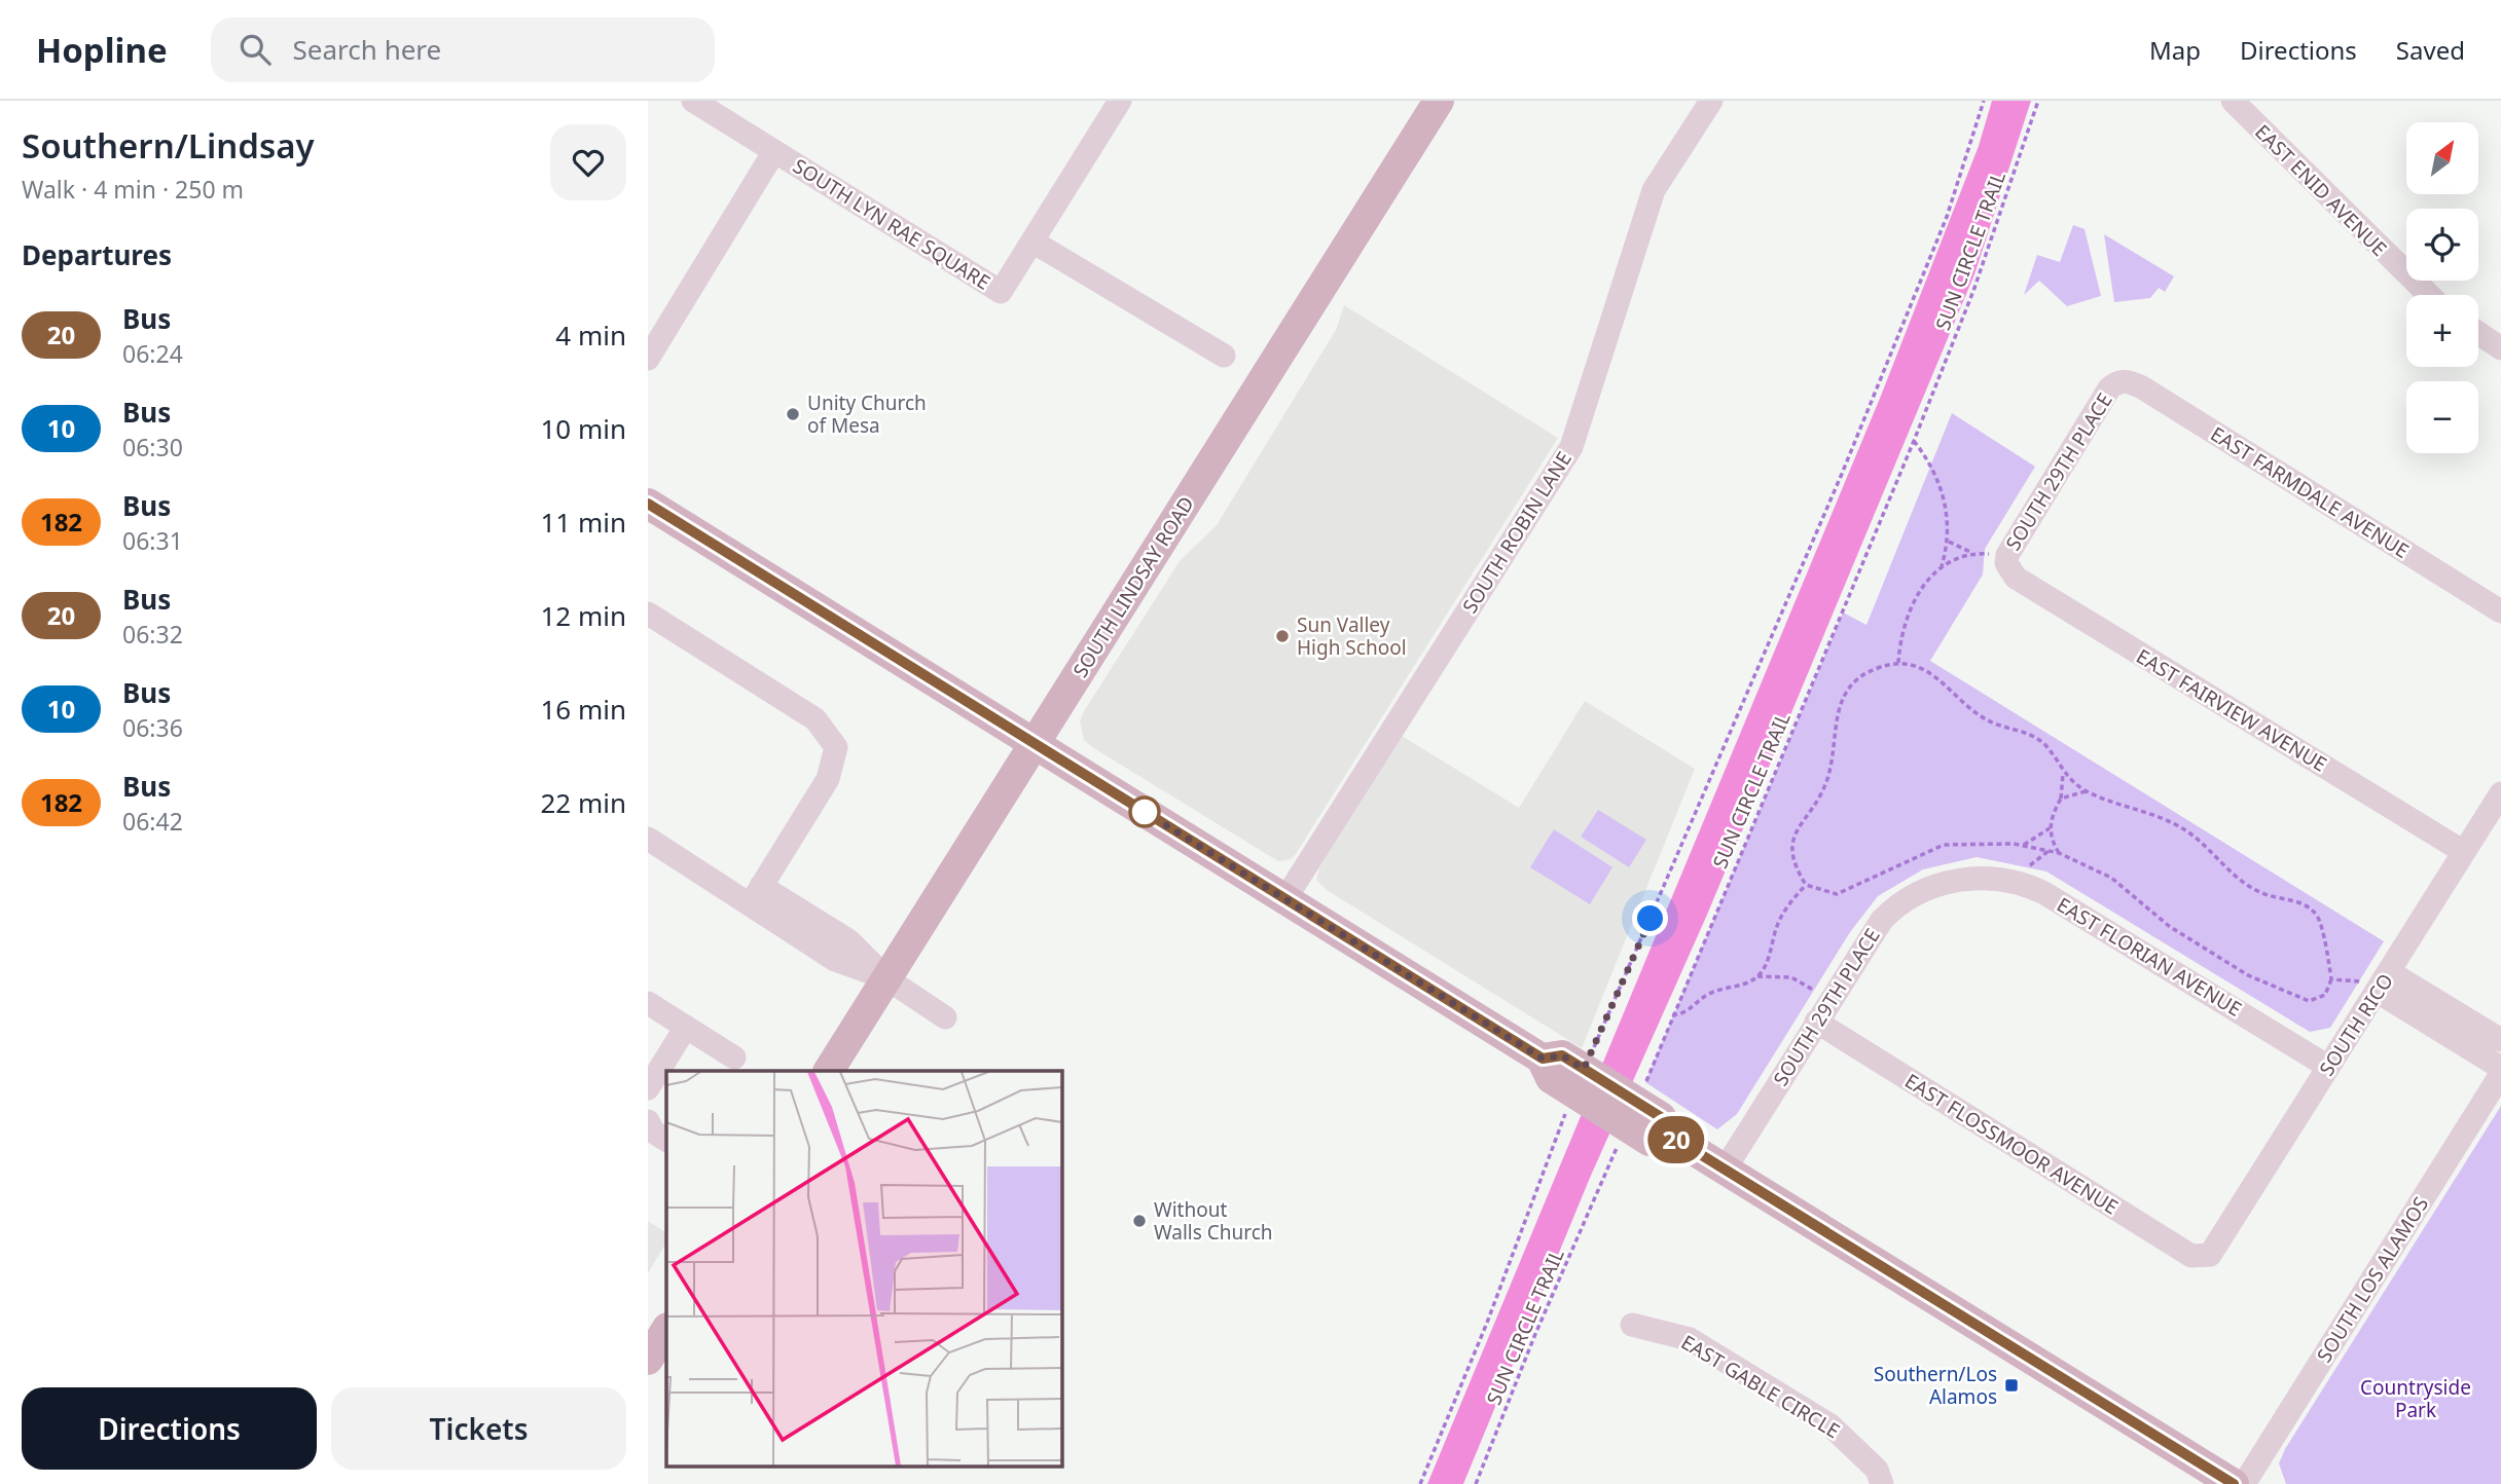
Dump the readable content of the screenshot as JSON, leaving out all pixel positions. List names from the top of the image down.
{
  "streets": {
    "main road": ["SOUTH LINDSAY ROAD"],
    "street": [
      "EAST ENID AVENUE",
      "SOUTH LYN RAE SQUARE",
      "SOUTH 29TH PLACE",
      "EAST FARMDALE AVENUE",
      "SOUTH ROBIN LANE",
      "EAST FAIRVIEW AVENUE",
      "EAST FLORIAN AVENUE",
      "SOUTH RICO",
      "EAST FLOSSMOOR AVENUE",
      "SOUTH LOS ALAMOS",
      "EAST GABLE CIRCLE"
    ],
    "path": ["SUN CIRCLE TRAIL"]
  },
  "crossings": [
    ["SOUTH 29TH PLACE", "EAST FARMDALE AVENUE"],
    ["SOUTH 29TH PLACE", "EAST FAIRVIEW AVENUE"],
    ["SOUTH 29TH PLACE", "EAST FLORIAN AVENUE"],
    ["SOUTH 29TH PLACE", "EAST FLOSSMOOR AVENUE"],
    ["EAST FAIRVIEW AVENUE", "SOUTH RICO"],
    ["EAST FLORIAN AVENUE", "SOUTH RICO"],
    ["SOUTH RICO", "EAST FLOSSMOOR AVENUE"]
  ],
  "parks": ["Countryside Park"],
  "places": {
    "other": ["Unity Church of Mesa", "Sun Valley High School", "Without Walls Church"],
    "transit": ["Southern/Los Alamos"]
  },
  "lines": ["bus line 20"],
  "north": "top right",
  "page": {
    "header": "Hopline",
    "search": "Search here",
    "nav": ["Map", "Directions", "Saved"],
    "heading": [
      ["Southern/Lindsay", "Walk · 4 min · 250 m"],
      "Departures"
    ],
    "on_map": "20",
    "map_buttons": ["+", "−"],
    "list": [
      {
        "mark": "20",
        "name": "Bus",
        "note": "06:24",
        "value": "4 min"
      },
      {
        "mark": "10",
        "name": "Bus",
        "note": "06:30",
        "value": "10 min"
      },
      {
        "mark": "182",
        "name": "Bus",
        "note": "06:31",
        "value": "11 min"
      },
      {
        "mark": "20",
        "name": "Bus",
        "note": "06:32",
        "value": "12 min"
      },
      {
        "mark": "10",
        "name": "Bus",
        "note": "06:36",
        "value": "16 min"
      },
      {
        "mark": "182",
        "name": "Bus",
        "note": "06:42",
        "value": "22 min"
      }
    ],
    "buttons": ["Directions", "Tickets"]
  }
}
